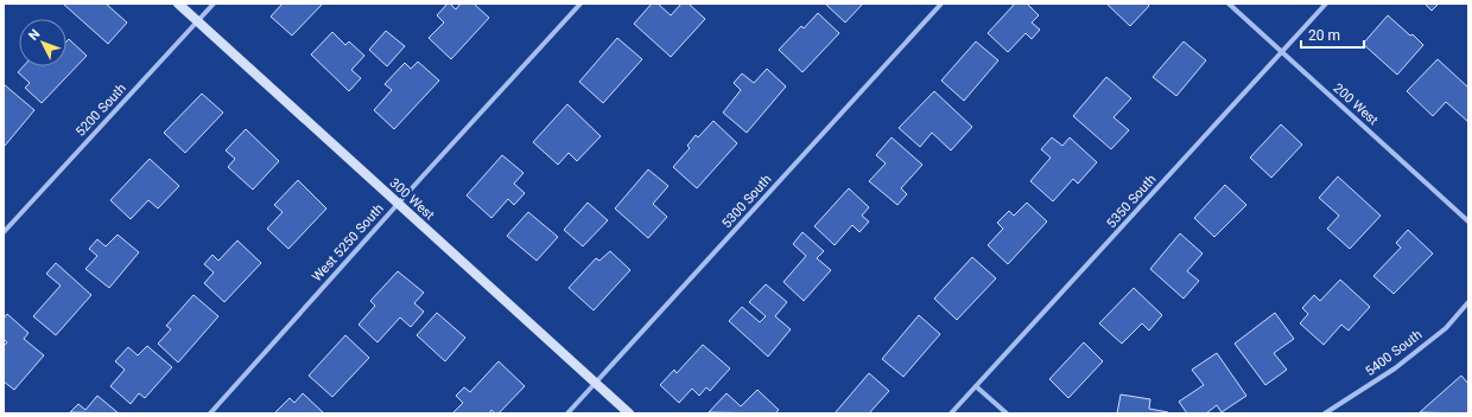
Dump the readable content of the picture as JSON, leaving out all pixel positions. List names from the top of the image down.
{
  "streets": {
    "main road": ["300 West"],
    "street": [
      "200 West",
      "5200 South",
      "5300 South",
      "5350 South",
      "West 5250 South",
      "5400 South"
    ]
  },
  "crossings": [
    ["200 West", "5350 South"],
    ["5200 South", "300 West"],
    ["300 West", "5300 South"],
    ["300 West", "West 5250 South"]
  ],
  "scale_bar": "20 m",
  "north": "top left"
}
